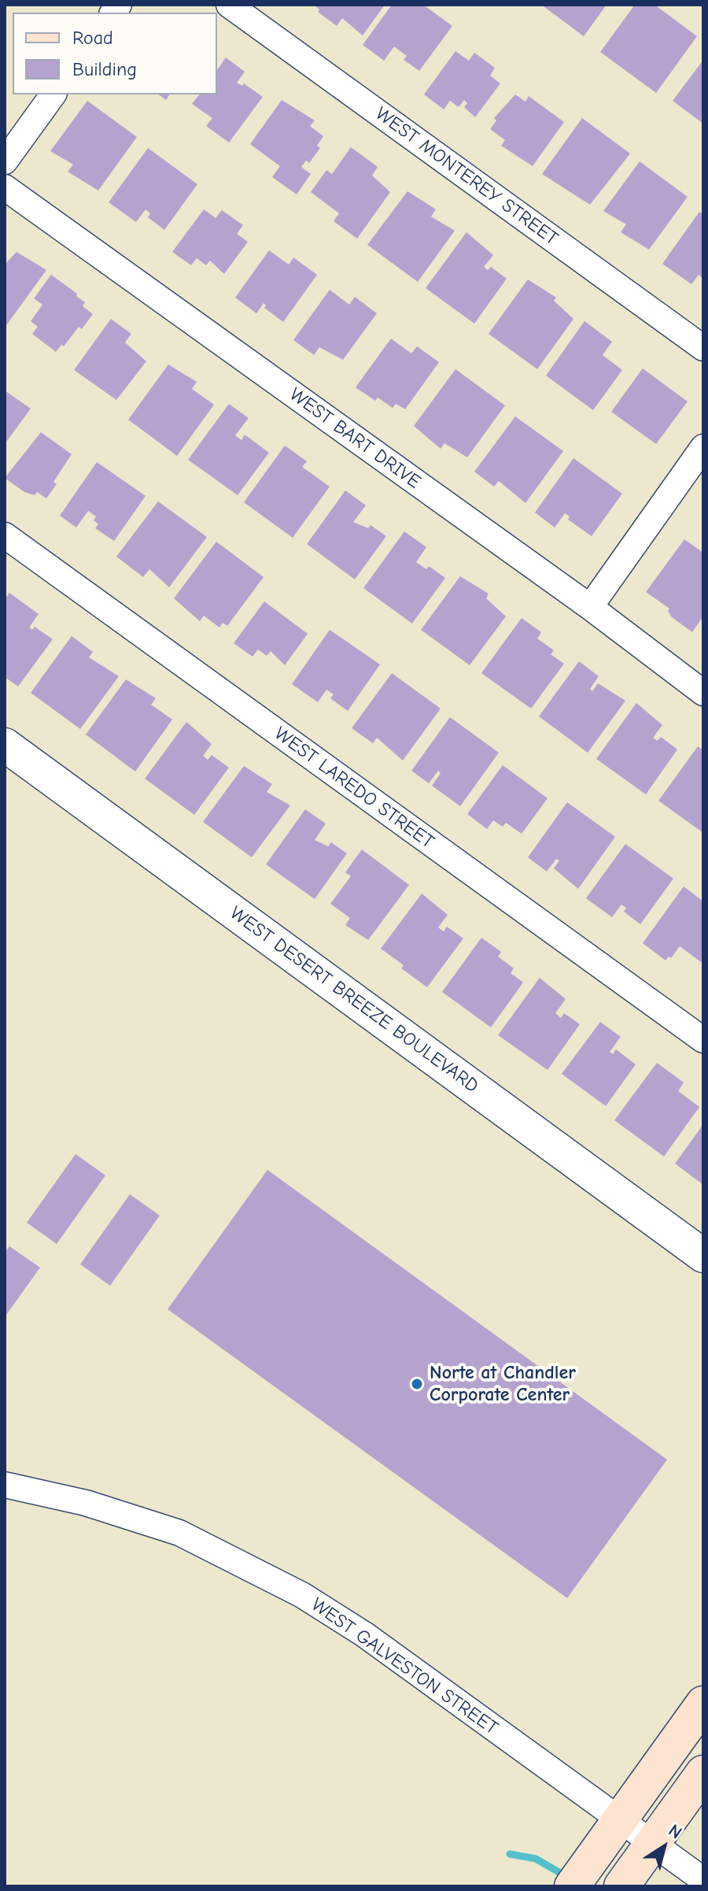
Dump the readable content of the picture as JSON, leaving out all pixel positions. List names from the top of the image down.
{
  "streets": {
    "street": [
      "WEST MONTEREY STREET",
      "WEST BART DRIVE",
      "WEST LAREDO STREET",
      "WEST DESERT BREEZE BOULEVARD",
      "WEST GALVESTON STREET"
    ]
  },
  "places": ["Norte at Chandler Corporate Center"],
  "legend": ["Road", "Building"],
  "north": "top right"
}
